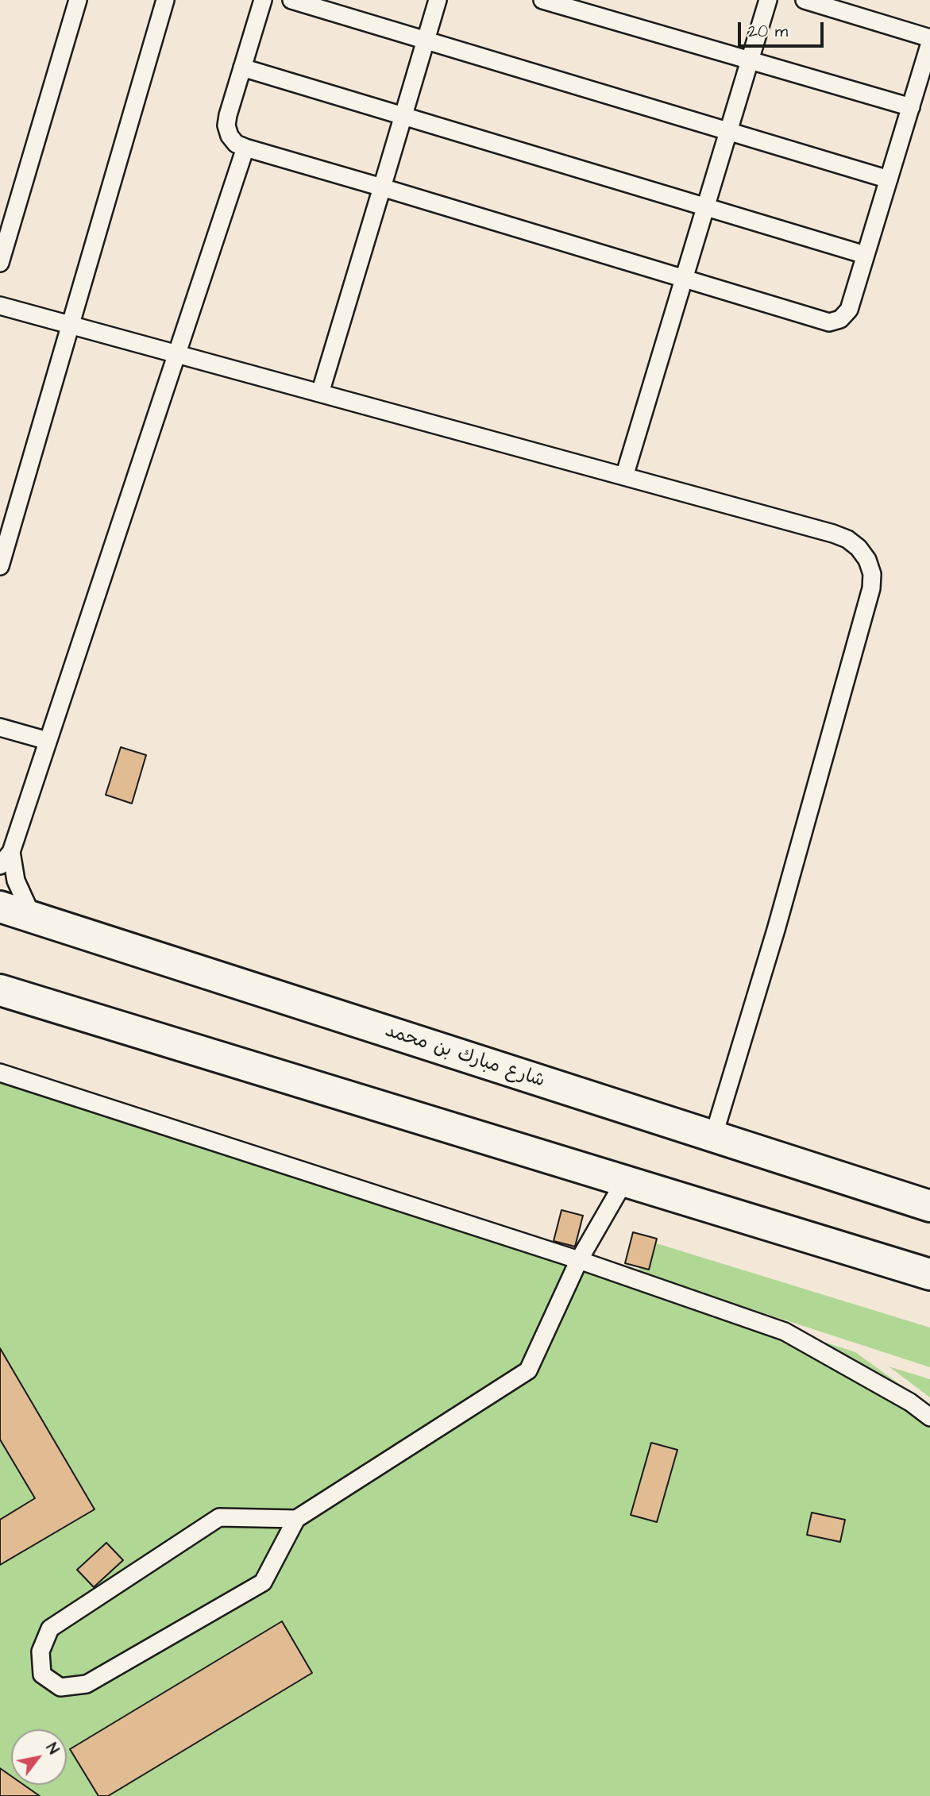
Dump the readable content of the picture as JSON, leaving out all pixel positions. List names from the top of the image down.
{
  "streets": {
    "street": ["شارع مبارك بن محمد"]
  },
  "scale_bar": "20 m",
  "north": "top right"
}
